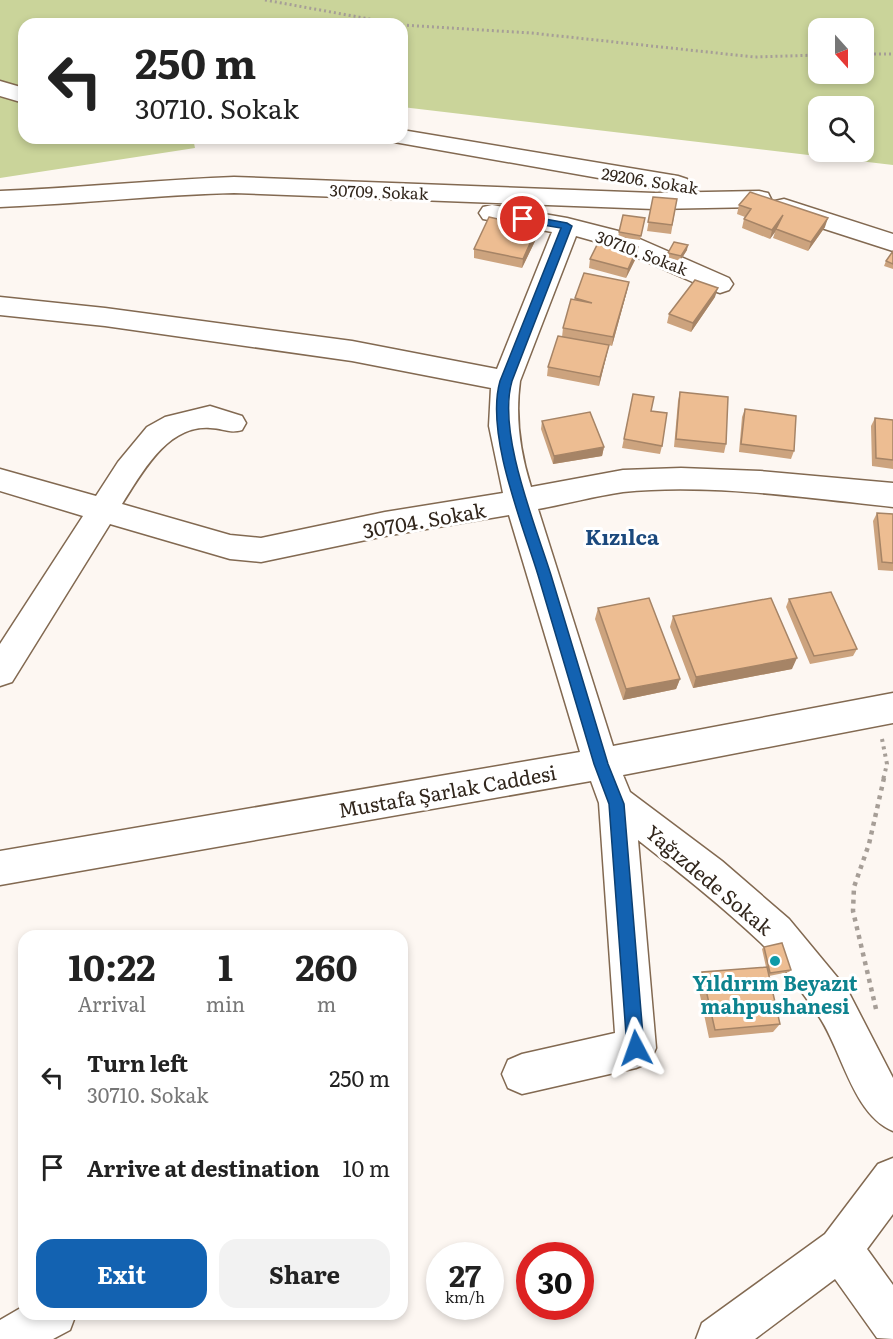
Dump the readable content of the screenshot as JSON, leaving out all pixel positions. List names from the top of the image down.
{
  "streets": {
    "street": [
      "29206. Sokak",
      "30709. Sokak",
      "30710. Sokak",
      "30704. Sokak",
      "Mustafa Şarlak Caddesi",
      "Yağızdede Sokak"
    ]
  },
  "crossings": [
    ["29206. Sokak", "30709. Sokak"],
    ["30709. Sokak", "30710. Sokak"]
  ],
  "districts": ["Kızılca"],
  "places": ["Yıldırım Beyazıt mahpushanesi"],
  "north": "bottom",
  "page": {
    "turn": ["250 m", "30710. Sokak"],
    "eta": [
      "10:22",
      "Arrival",
      "1",
      "min",
      "260",
      "m"
    ],
    "list": [
      {
        "name": "Turn left",
        "note": "30710. Sokak",
        "value": "250 m"
      },
      {
        "name": "Arrive at destination",
        "value": "10 m"
      }
    ],
    "buttons": ["Exit", "Share"],
    "speed": "27 km/h",
    "limit": "30"
  }
}
